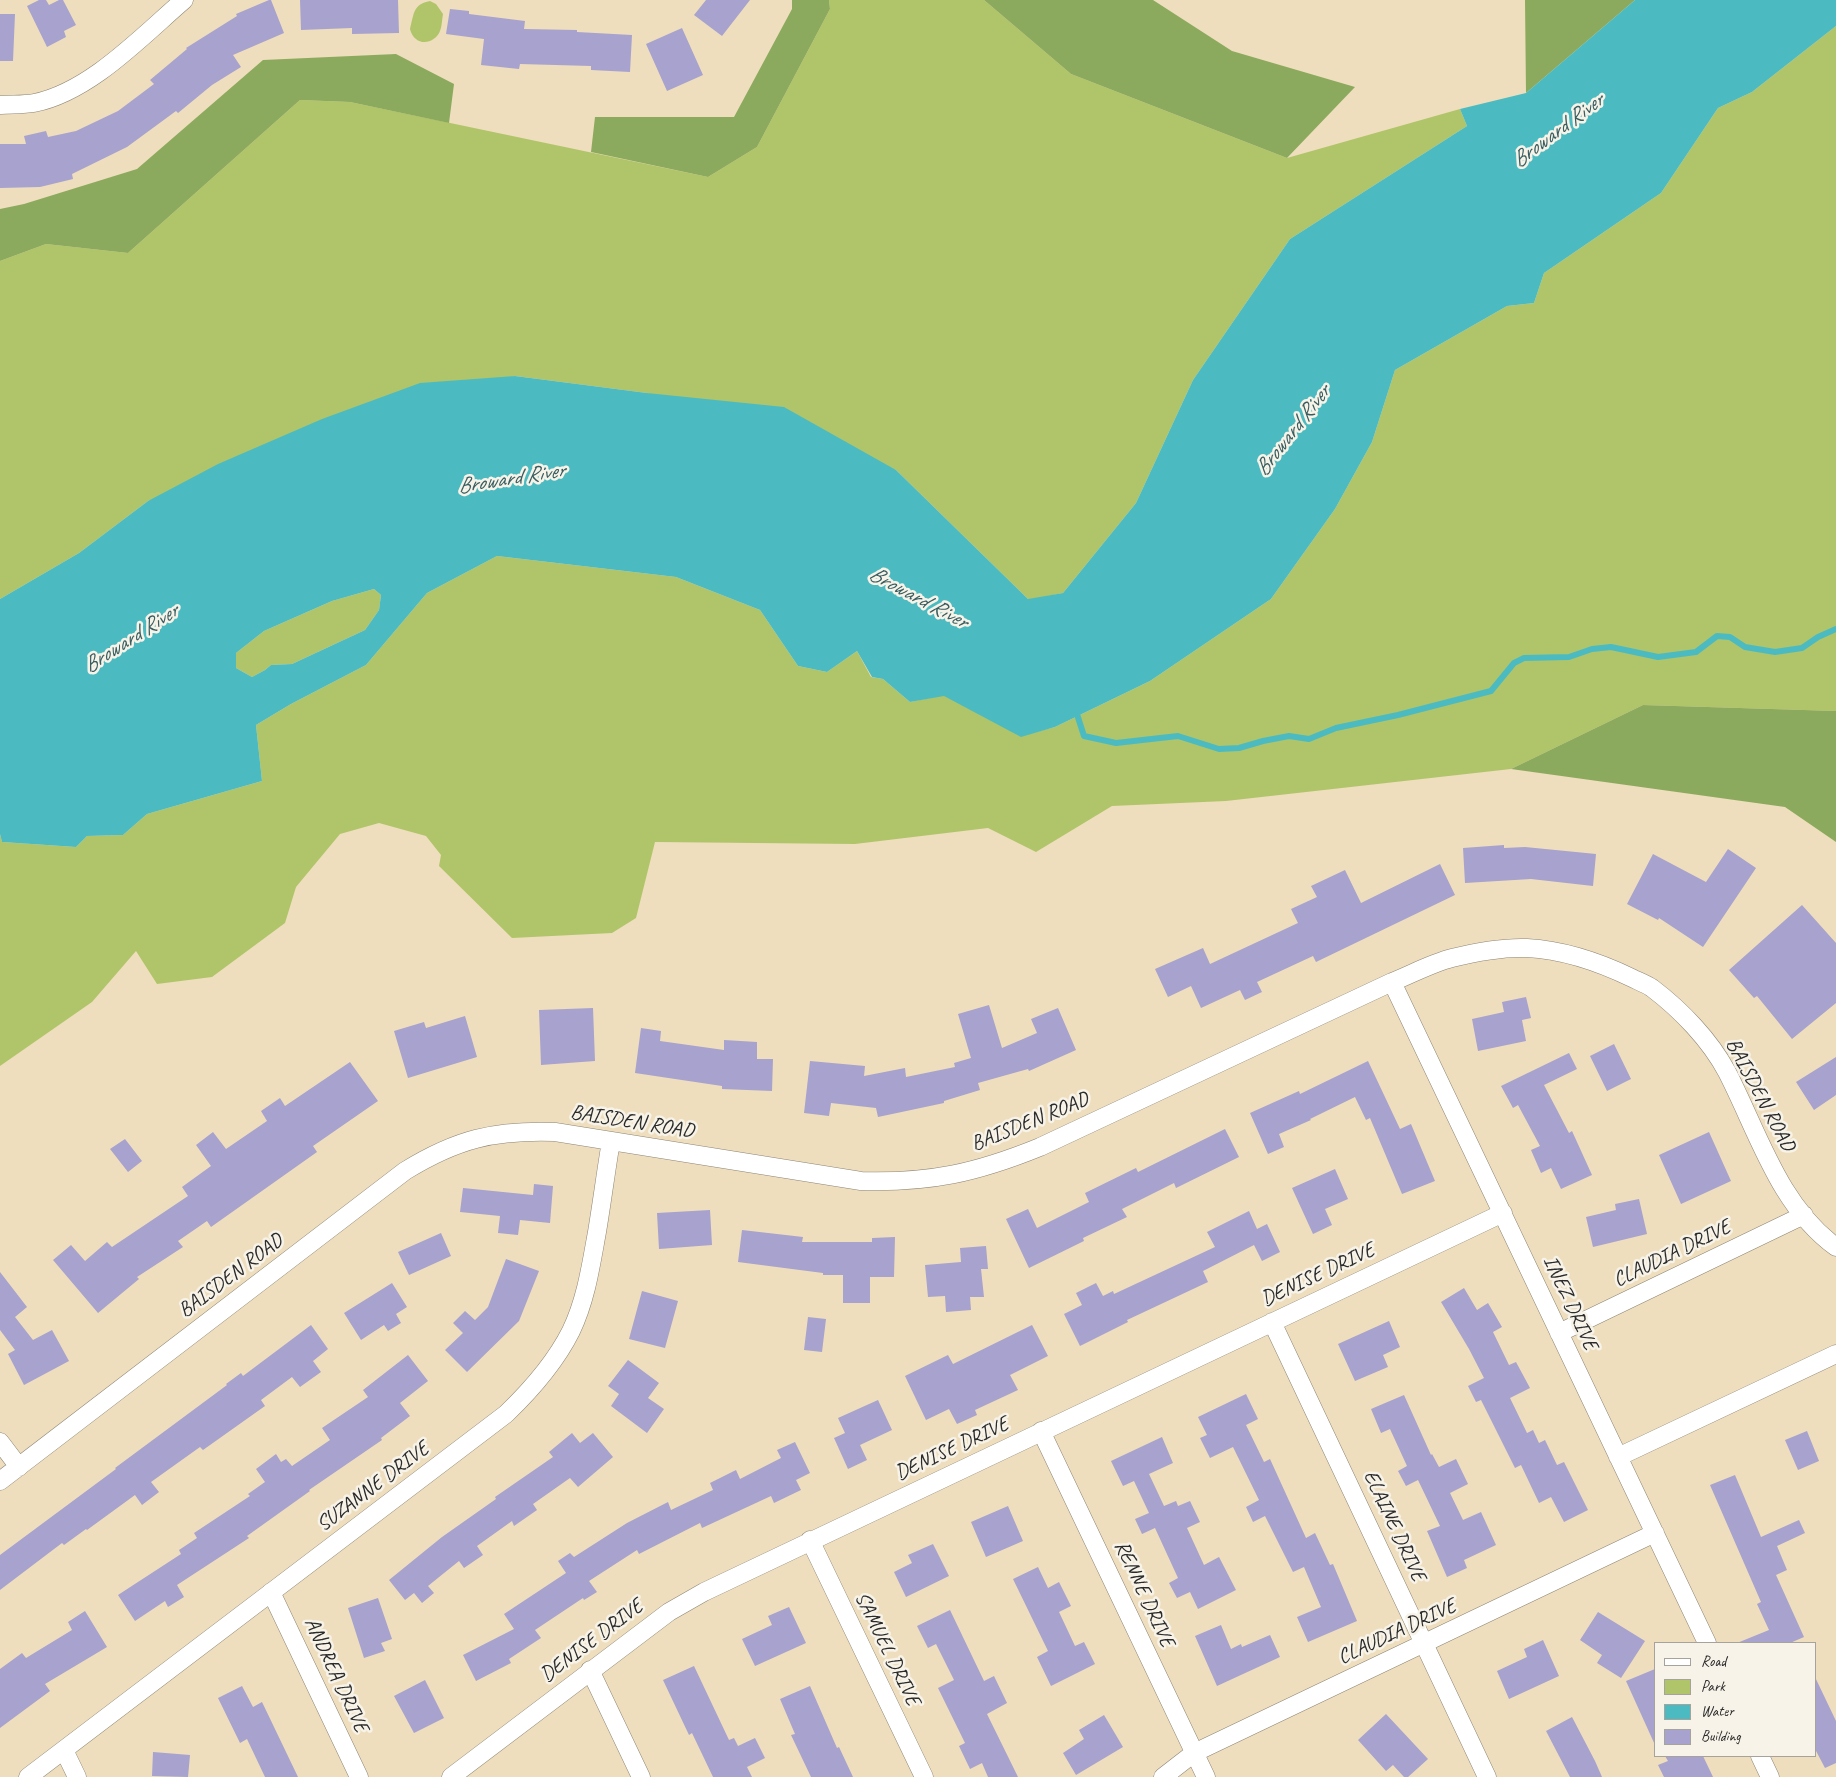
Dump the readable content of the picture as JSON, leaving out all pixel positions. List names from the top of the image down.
{
  "streets": {
    "street": [
      "BAISDEN ROAD",
      "CLAUDIA DRIVE",
      "DENISE DRIVE",
      "INEZ DRIVE",
      "SUZANNE DRIVE",
      "ELAINE DRIVE",
      "RENNE DRIVE",
      "SAMUEL DRIVE",
      "ANDREA DRIVE"
    ]
  },
  "crossings": [
    ["BAISDEN ROAD", "CLAUDIA DRIVE"],
    ["BAISDEN ROAD", "INEZ DRIVE"],
    ["BAISDEN ROAD", "SUZANNE DRIVE"],
    ["CLAUDIA DRIVE", "INEZ DRIVE"],
    ["CLAUDIA DRIVE", "ELAINE DRIVE"],
    ["CLAUDIA DRIVE", "RENNE DRIVE"],
    ["DENISE DRIVE", "INEZ DRIVE"],
    ["DENISE DRIVE", "ELAINE DRIVE"],
    ["DENISE DRIVE", "RENNE DRIVE"],
    ["DENISE DRIVE", "SAMUEL DRIVE"],
    ["SUZANNE DRIVE", "ANDREA DRIVE"]
  ],
  "water": ["Broward River"],
  "legend": [
    "Road",
    "Park",
    "Water",
    "Building"
  ]
}
